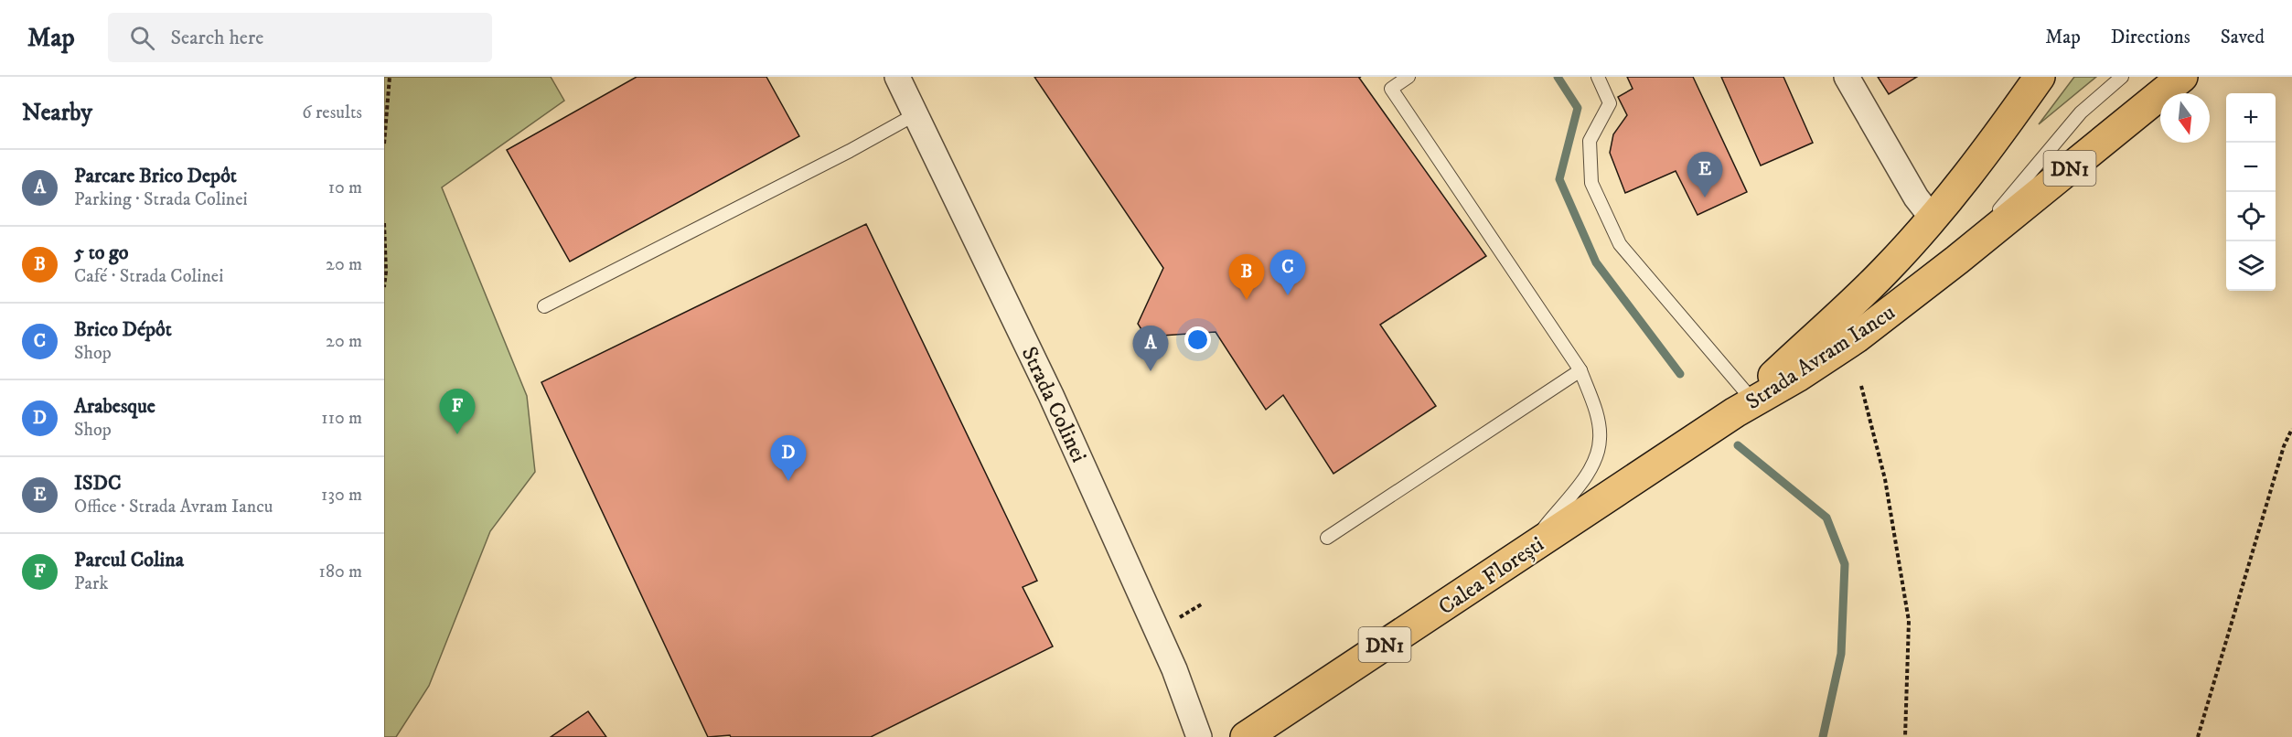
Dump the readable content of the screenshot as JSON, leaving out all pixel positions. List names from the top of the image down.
{
  "streets": {
    "main road": ["DN1", "Strada Avram Iancu", "Calea Florești"],
    "street": ["Strada Colinei"]
  },
  "crossings": [
    ["Strada Avram Iancu", "Calea Florești"]
  ],
  "north": "bottom",
  "page": {
    "header": "Map",
    "search": "Search here",
    "nav": ["Map", "Directions", "Saved"],
    "heading": ["Nearby", "6 results"],
    "map_buttons": ["+", "−"],
    "list": [
      {
        "mark": "A",
        "name": "Parcare Brico Depôt",
        "note": "Parking · Strada Colinei",
        "value": "10 m"
      },
      {
        "mark": "B",
        "name": "5 to go",
        "note": "Café · Strada Colinei",
        "value": "20 m"
      },
      {
        "mark": "C",
        "name": "Brico Dépôt",
        "note": "Shop",
        "value": "20 m"
      },
      {
        "mark": "D",
        "name": "Arabesque",
        "note": "Shop",
        "value": "110 m"
      },
      {
        "mark": "E",
        "name": "ISDC",
        "note": "Office · Strada Avram Iancu",
        "value": "130 m"
      },
      {
        "mark": "F",
        "name": "Parcul Colina",
        "note": "Park",
        "value": "180 m"
      }
    ],
    "pins": [
      "E",
      "C",
      "B",
      "A",
      "F",
      "D"
    ]
  }
}
